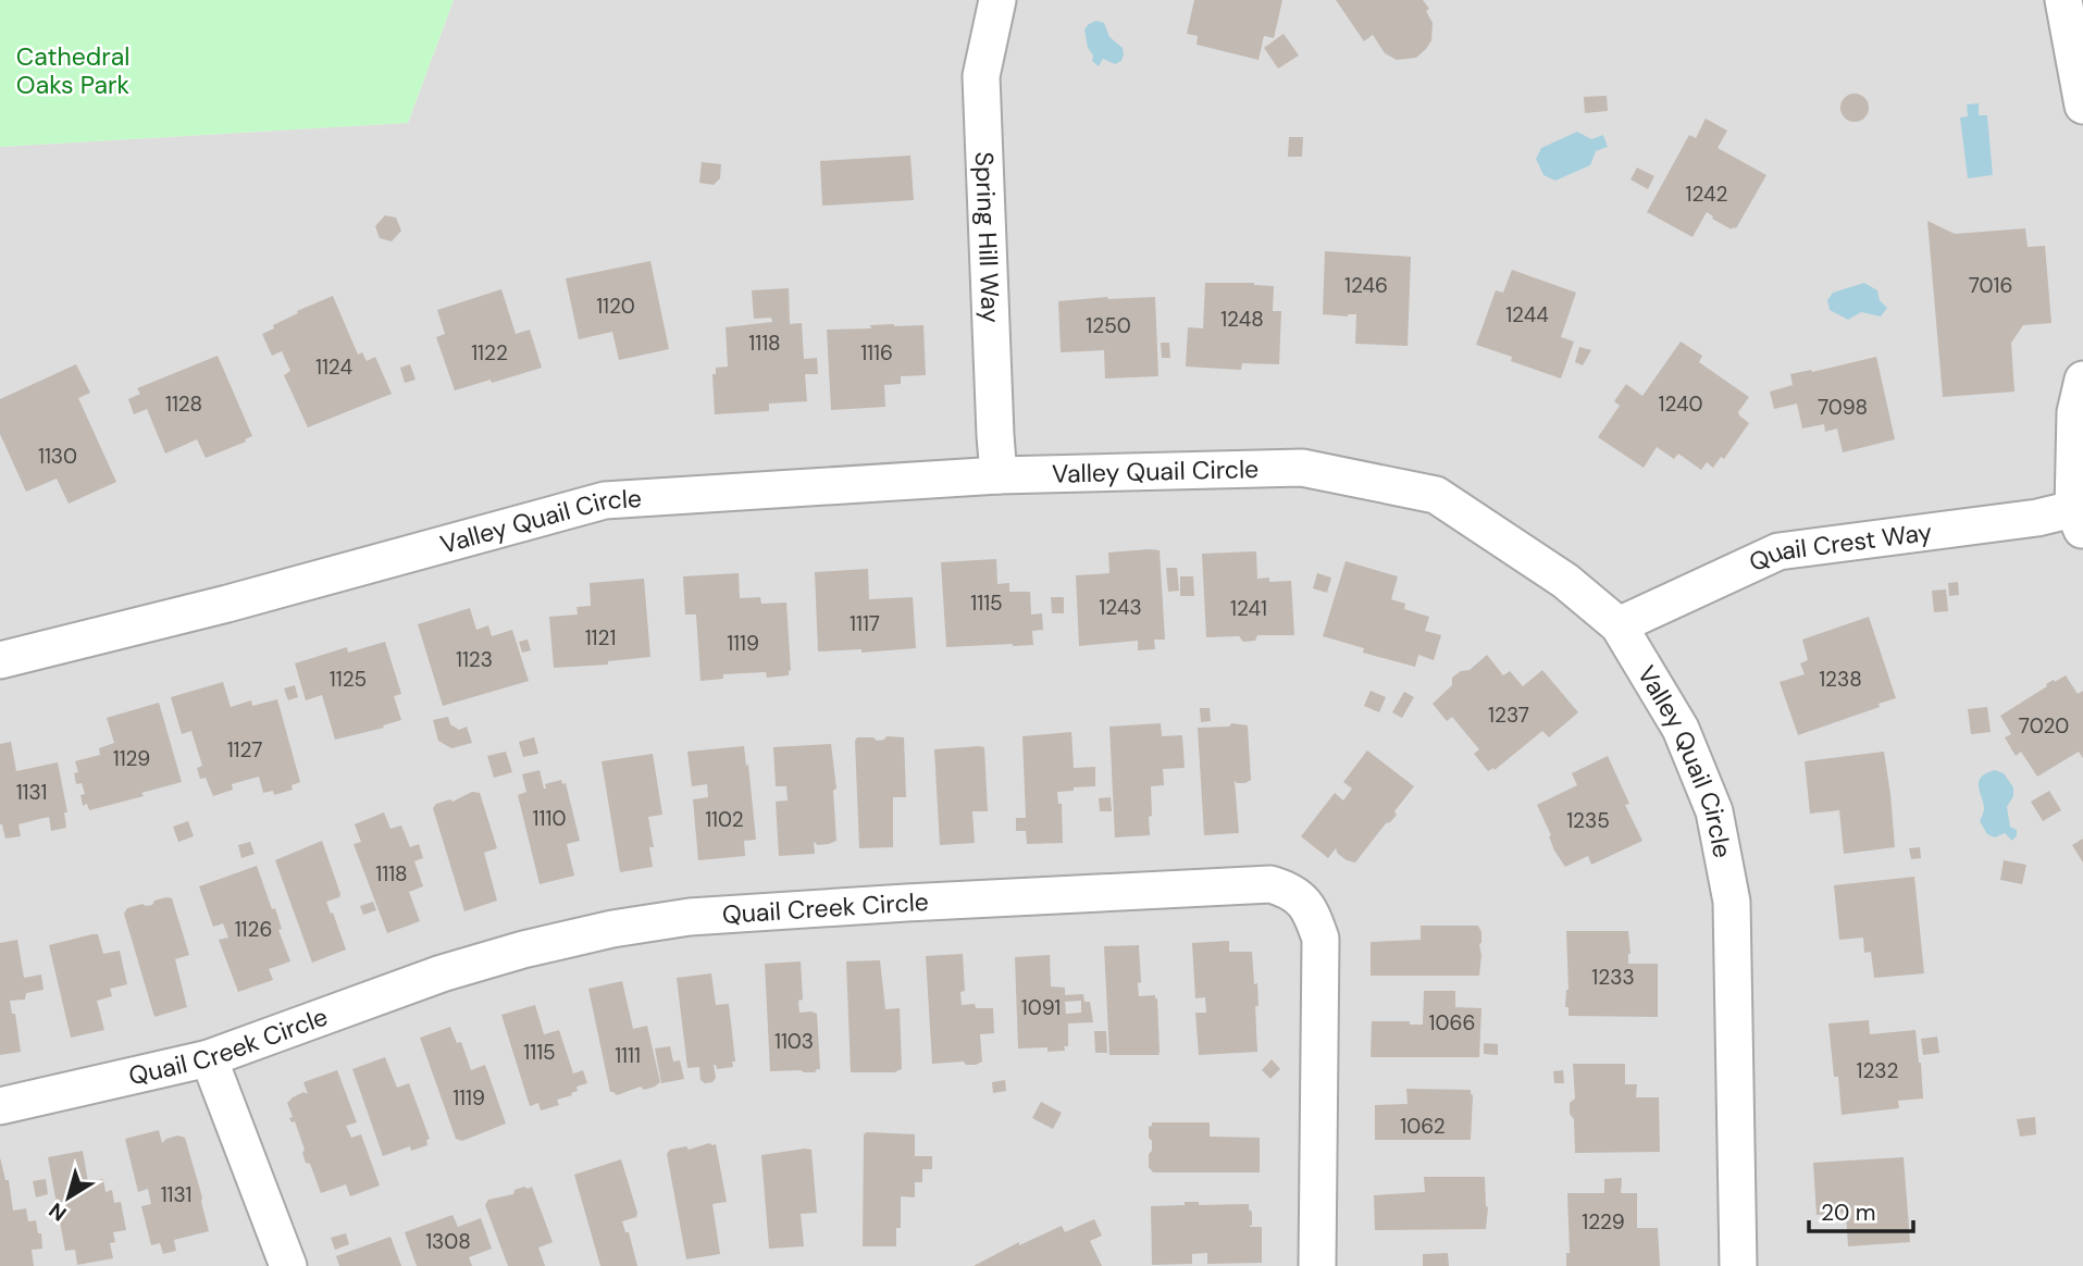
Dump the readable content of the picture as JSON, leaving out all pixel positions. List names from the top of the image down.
{
  "streets": {
    "street": [
      "Spring Hill Way",
      "Valley Quail Circle",
      "Quail Crest Way",
      "Quail Creek Circle"
    ]
  },
  "crossings": [
    ["Spring Hill Way", "Valley Quail Circle"],
    ["Valley Quail Circle", "Quail Crest Way"]
  ],
  "parks": ["Cathedral Oaks Park"],
  "house_numbers": [
    "1242",
    "1246",
    "7016",
    "1120",
    "1244",
    "1248",
    "1250",
    "1118",
    "1122",
    "1116",
    "1124",
    "1128",
    "1240",
    "7098",
    "1130",
    "1115",
    "1243",
    "1241",
    "1117",
    "1121",
    "1119",
    "1123",
    "1125",
    "1238",
    "1237",
    "7020",
    "1127",
    "1129",
    "1131",
    "1110",
    "1102",
    "1235",
    "1118",
    "1126",
    "1233",
    "1091",
    "1066",
    "1103",
    "1115",
    "1111",
    "1232",
    "1119",
    "1062",
    "1131",
    "1229",
    "1308"
  ],
  "scale_bar": "20 m",
  "north": "bottom left"
}
